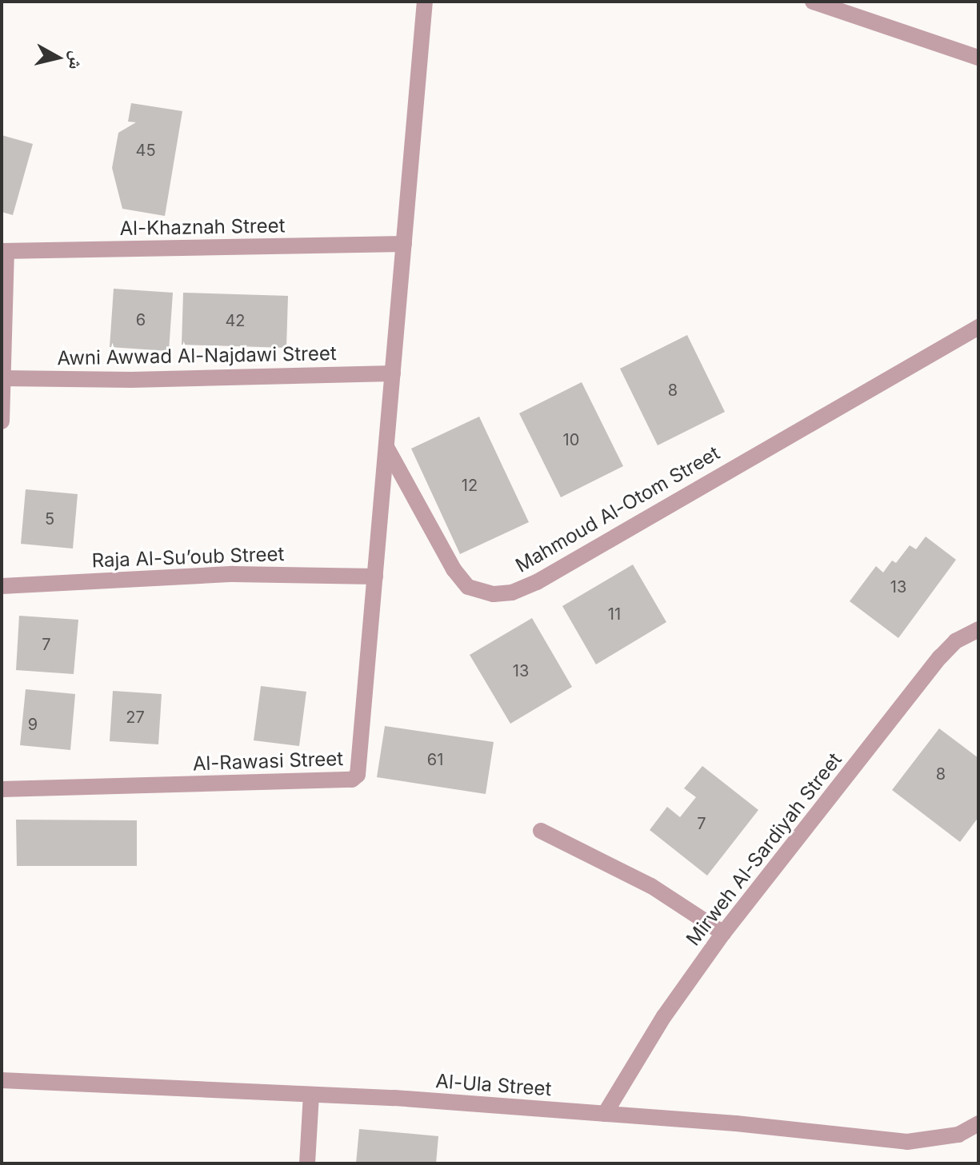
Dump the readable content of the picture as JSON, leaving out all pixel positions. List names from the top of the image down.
{
  "streets": {
    "street": [
      "Al-Khaznah Street",
      "Awni Awwad Al-Najdawi Street",
      "Mahmoud Al-Otom Street",
      "Raja Al-Su’oub Street",
      "Al-Rawasi Street",
      "Mirweh Al-Sardiyah Street",
      "Al-Ula Street"
    ]
  },
  "crossings": [
    ["Mahmoud Al-Otom Street", "Al-Rawasi Street"],
    ["Raja Al-Su’oub Street", "Al-Rawasi Street"],
    ["Mirweh Al-Sardiyah Street", "Al-Ula Street"]
  ],
  "house_numbers": [
    "45",
    "6",
    "42",
    "8",
    "10",
    "12",
    "5",
    "13",
    "11",
    "7",
    "13",
    "27",
    "9",
    "61",
    "8",
    "7"
  ],
  "north": "right"
}
